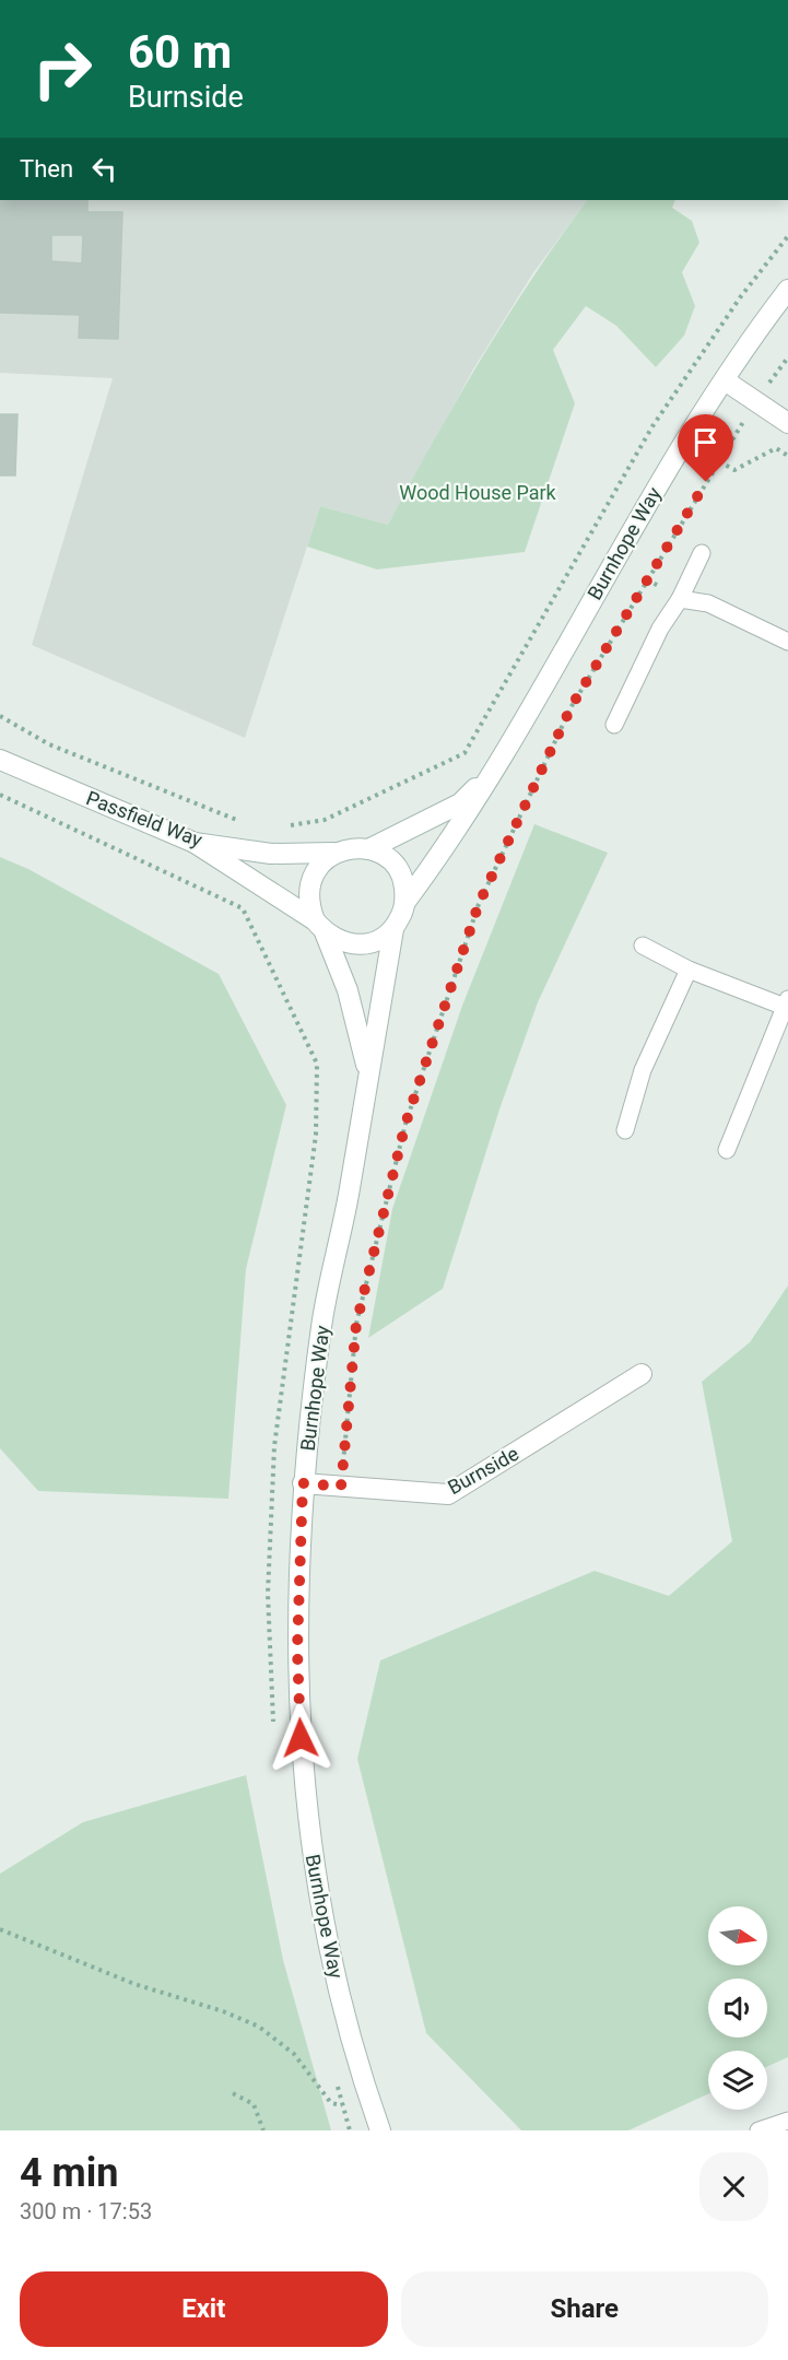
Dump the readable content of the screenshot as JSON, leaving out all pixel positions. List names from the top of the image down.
{
  "streets": {
    "main road": ["Burnhope Way", "Passfield Way", "Burnside"]
  },
  "crossings": [
    ["Burnhope Way", "Passfield Way"],
    ["Burnhope Way", "Burnside"]
  ],
  "parks": ["Wood House Park"],
  "north": "right",
  "page": {
    "turn": ["60 m", "Burnside"],
    "then": "Then",
    "heading": ["4 min", "300 m · 17:53"],
    "buttons": ["Exit", "Share"]
  }
}
